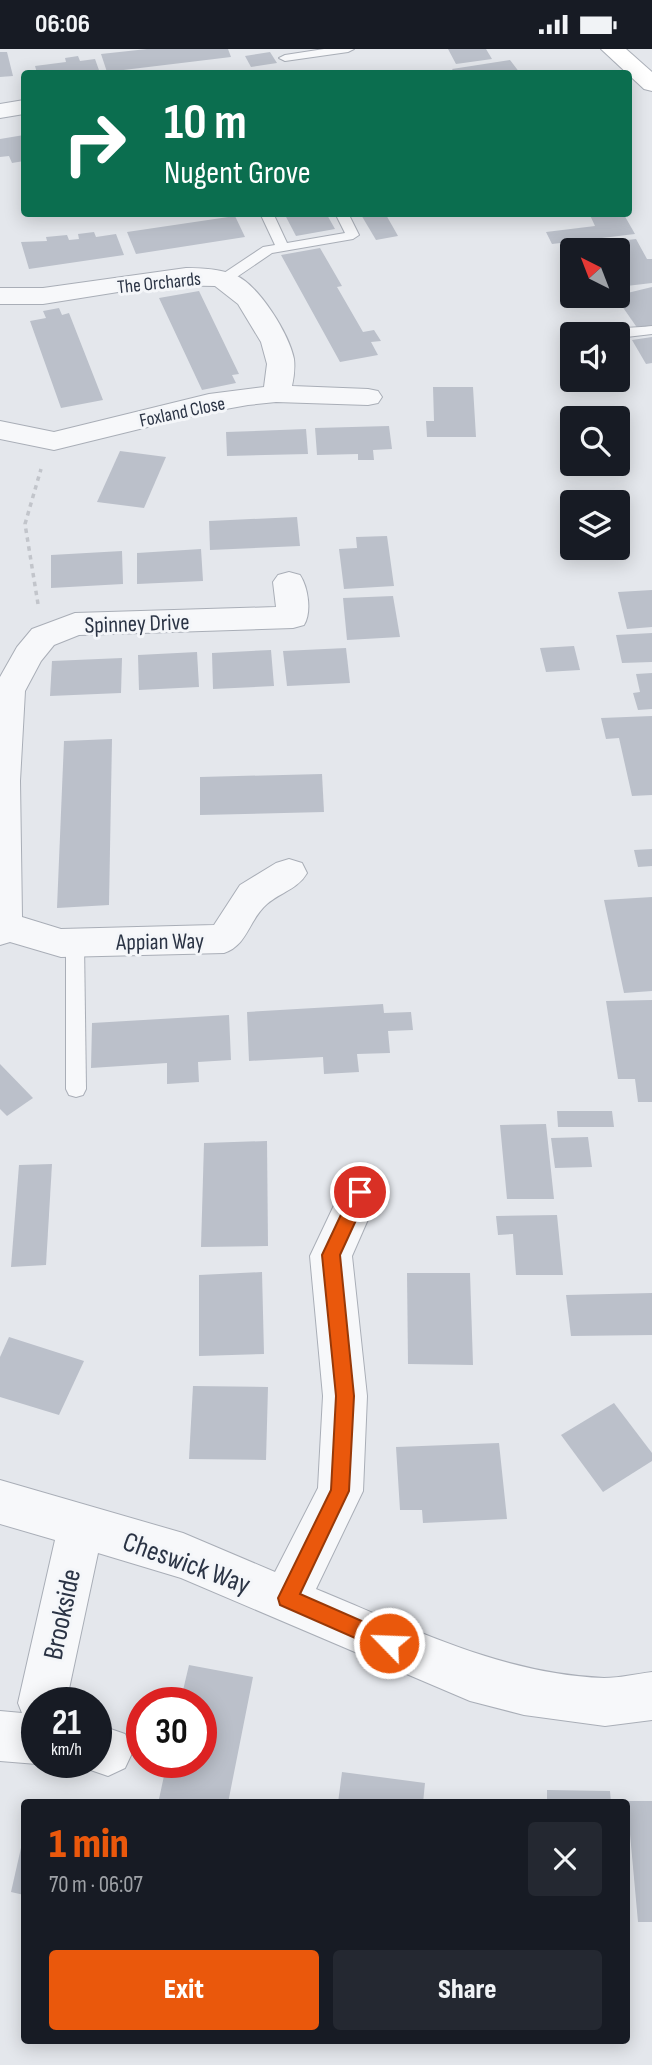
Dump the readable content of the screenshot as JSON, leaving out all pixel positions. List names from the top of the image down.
{
  "streets": {
    "street": [
      "The Orchards",
      "Foxland Close",
      "Spinney Drive",
      "Appian Way",
      "Cheswick Way",
      "Brookside"
    ]
  },
  "crossings": [
    ["The Orchards", "Foxland Close"],
    ["Cheswick Way", "Brookside"]
  ],
  "north": "top left",
  "page": {
    "status": "06:06",
    "turn": ["10 m", "Nugent Grove"],
    "speed": "21 km/h",
    "limit": "30",
    "heading": ["1 min", "70 m · 06:07"],
    "buttons": ["Exit", "Share"]
  }
}
